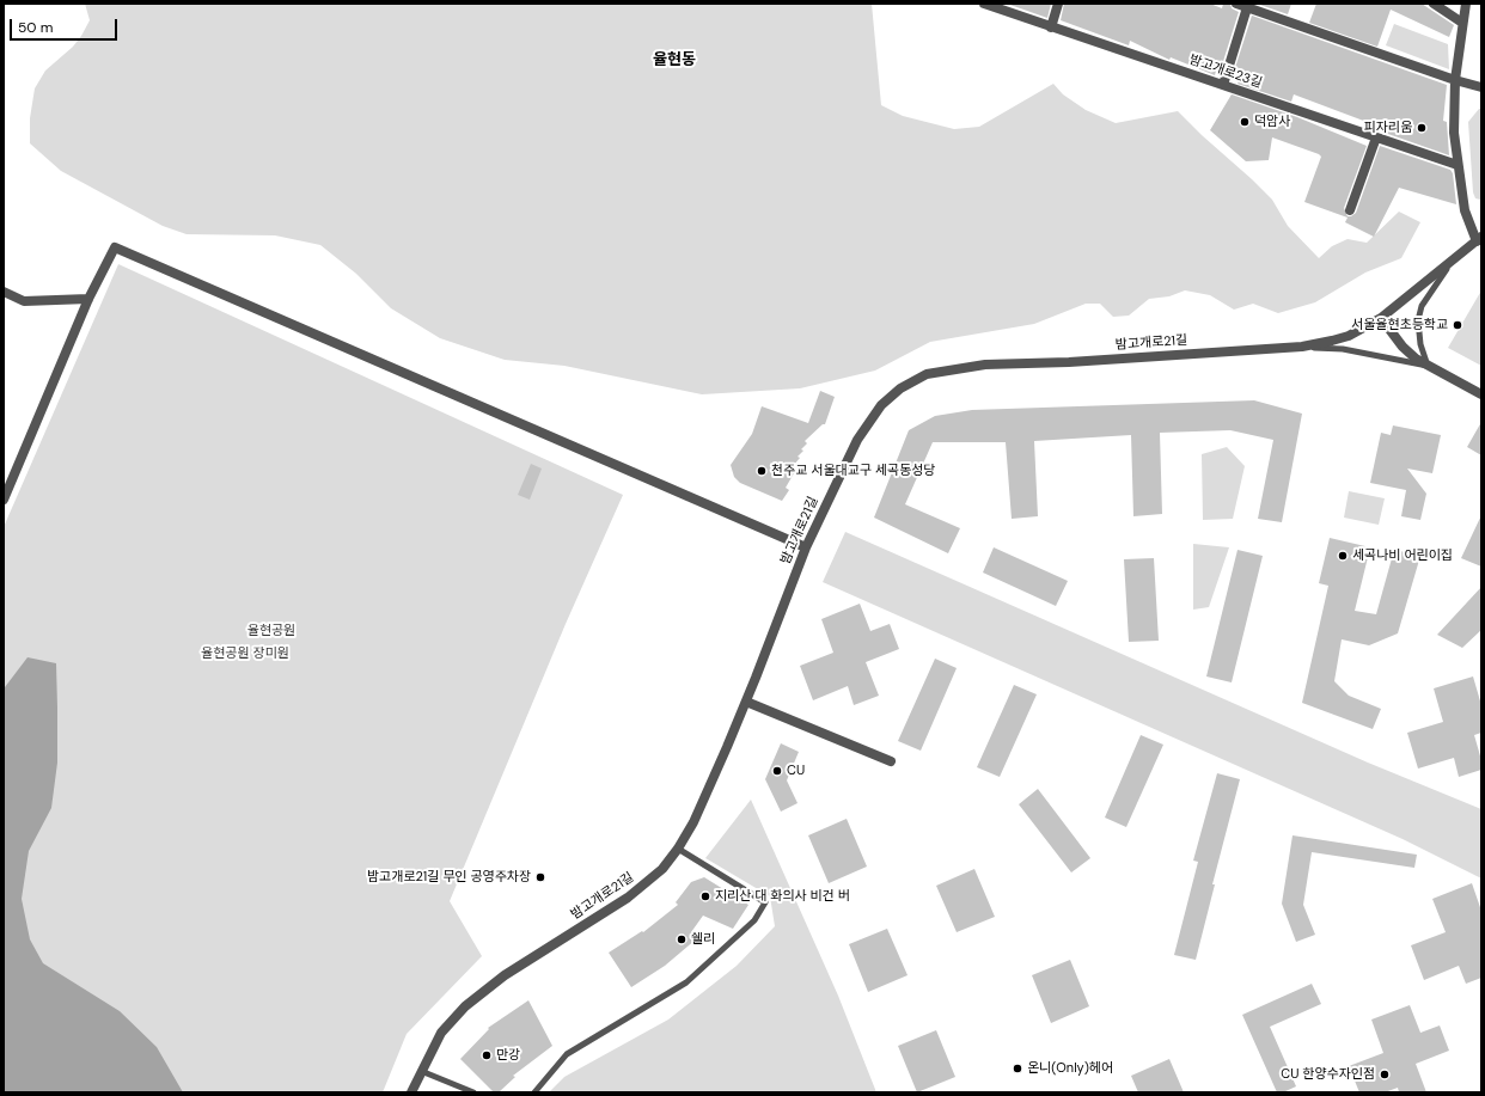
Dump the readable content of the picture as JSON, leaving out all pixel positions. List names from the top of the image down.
{
  "streets": {
    "street": ["밤고개로23길", "밤고개로21길"]
  },
  "districts": ["율현동"],
  "parks": ["율현공원", "율현공원 장미원"],
  "places": [
    "덕암사",
    "피자리움",
    "서울율현초등학교",
    "천주교 서울대교구 세곡동성당",
    "세곡나비 어린이집",
    "CU",
    "밤고개로21길 무인 공영주차장",
    "지리산 대 화의사 비건 버",
    "쉘리",
    "만강",
    "온니(Only)헤어",
    "CU 한양수자인점"
  ],
  "scale_bar": "50 m"
}
